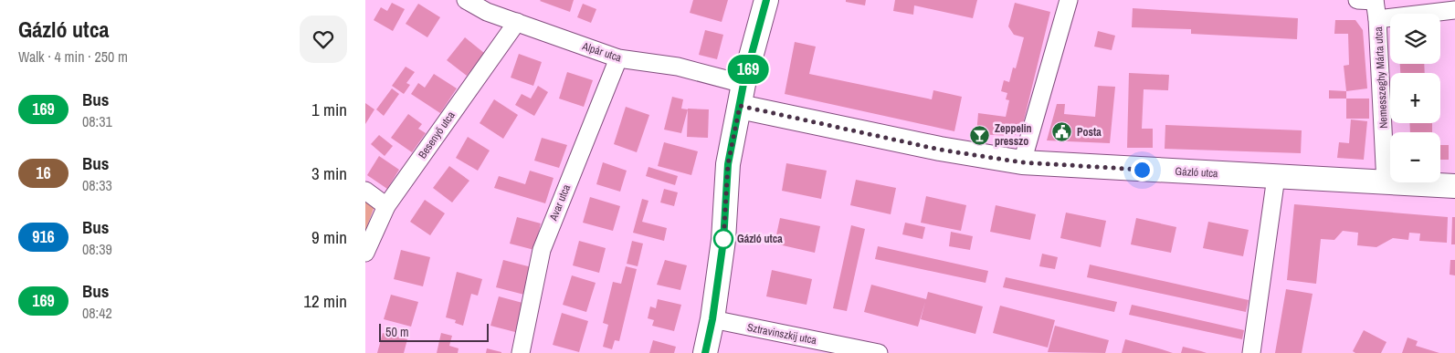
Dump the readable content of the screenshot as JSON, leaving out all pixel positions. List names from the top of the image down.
{
  "streets": {
    "street": [
      "Alpár utca",
      "Nemesszeghy Márta utca",
      "Besenyő utca",
      "Gázló utca",
      "Avar utca",
      "Sztravinszkij utca"
    ]
  },
  "crossings": [
    ["Alpár utca", "Besenyő utca"],
    ["Alpár utca", "Gázló utca"],
    ["Alpár utca", "Avar utca"],
    ["Nemesszeghy Márta utca", "Gázló utca"]
  ],
  "places": {
    "public building": ["Posta"],
    "bar": ["Zeppelin presszo"],
    "other": ["Gázló utca"]
  },
  "lines": ["bus line 169"],
  "scale_bar": "50 m",
  "page": {
    "heading": ["Gázló utca", "Walk · 4 min · 250 m"],
    "on_map": "169",
    "map_buttons": ["+", "−"],
    "list": [
      {
        "mark": "169",
        "name": "Bus",
        "note": "08:31",
        "value": "1 min"
      },
      {
        "mark": "16",
        "name": "Bus",
        "note": "08:33",
        "value": "3 min"
      },
      {
        "mark": "916",
        "name": "Bus",
        "note": "08:39",
        "value": "9 min"
      },
      {
        "mark": "169",
        "name": "Bus",
        "note": "08:42",
        "value": "12 min"
      }
    ],
    "scale": "50 m"
  }
}
